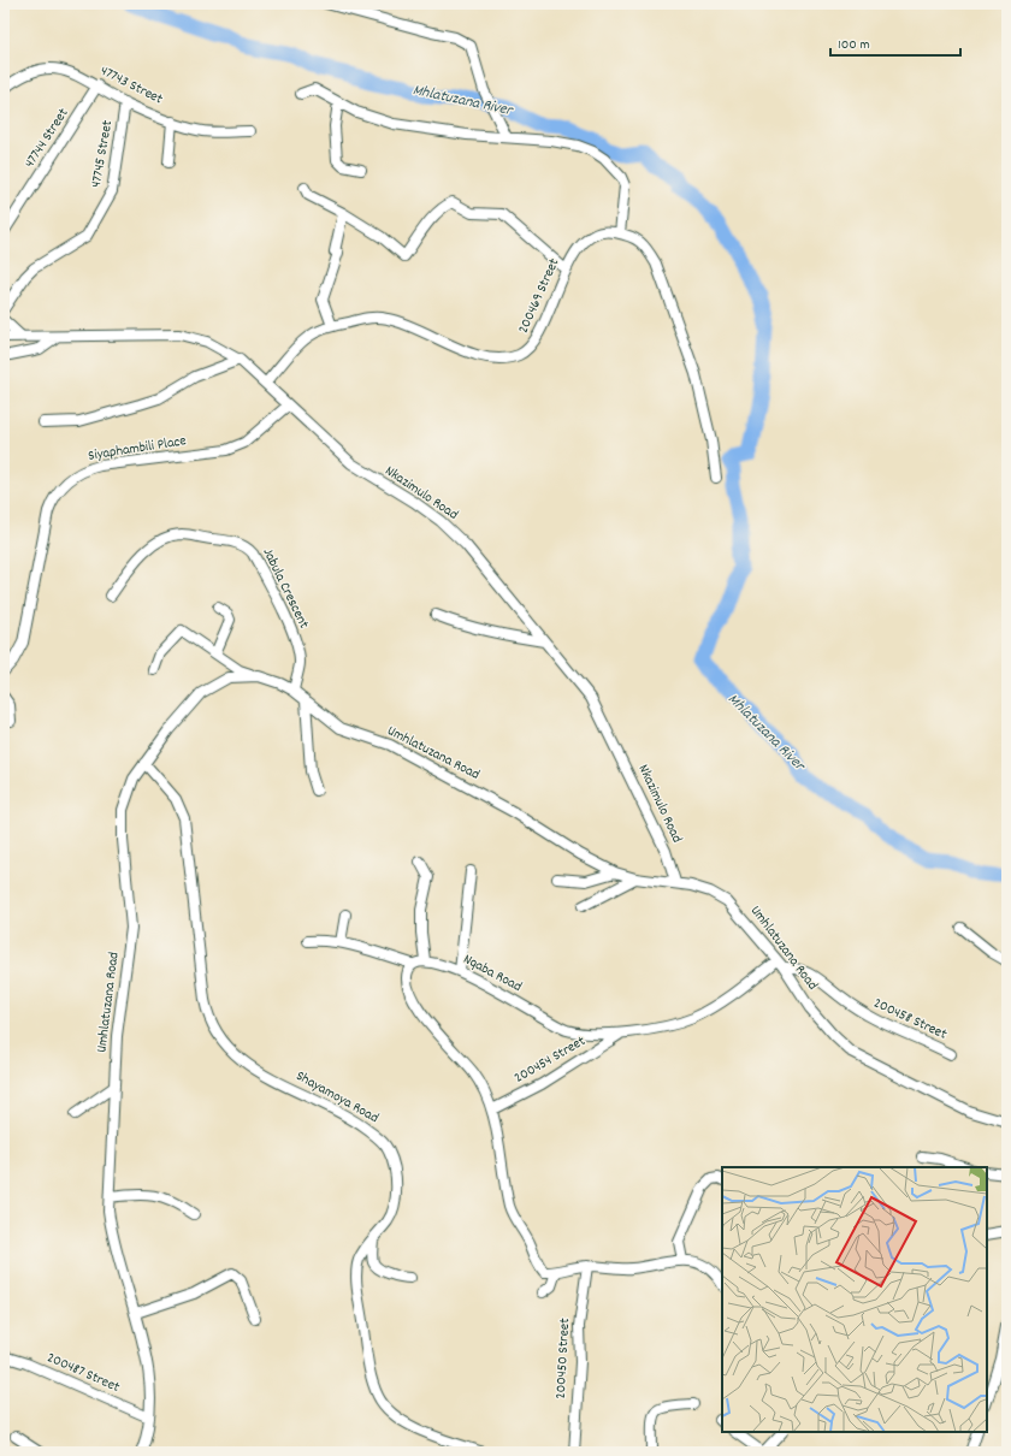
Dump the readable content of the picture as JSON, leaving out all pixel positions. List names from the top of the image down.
{
  "streets": {
    "street": [
      "47743 Street",
      "47744 Street",
      "47745 Street",
      "200469 Street",
      "Siyaphambili Place",
      "Nkazimulo Road",
      "Jabula Crescent",
      "Umhlatuzana Road",
      "Nqaba Road",
      "200458 Street",
      "200454 Street",
      "Shayamoya Road",
      "200450 Street",
      "200487 Street"
    ]
  },
  "crossings": [
    ["47743 Street", "47744 Street"],
    ["47743 Street", "47745 Street"],
    ["200469 Street", "Nkazimulo Road"],
    ["Siyaphambili Place", "Nkazimulo Road"],
    ["Nkazimulo Road", "Umhlatuzana Road"],
    ["Jabula Crescent", "Umhlatuzana Road"],
    ["Umhlatuzana Road", "Nqaba Road"],
    ["Umhlatuzana Road", "200458 Street"],
    ["Umhlatuzana Road", "Shayamoya Road"],
    ["Umhlatuzana Road", "200487 Street"],
    ["Nqaba Road", "200458 Street"],
    ["Nqaba Road", "200454 Street"]
  ],
  "water": ["Mhlatuzana River"],
  "scale_bar": "100 m"
}
